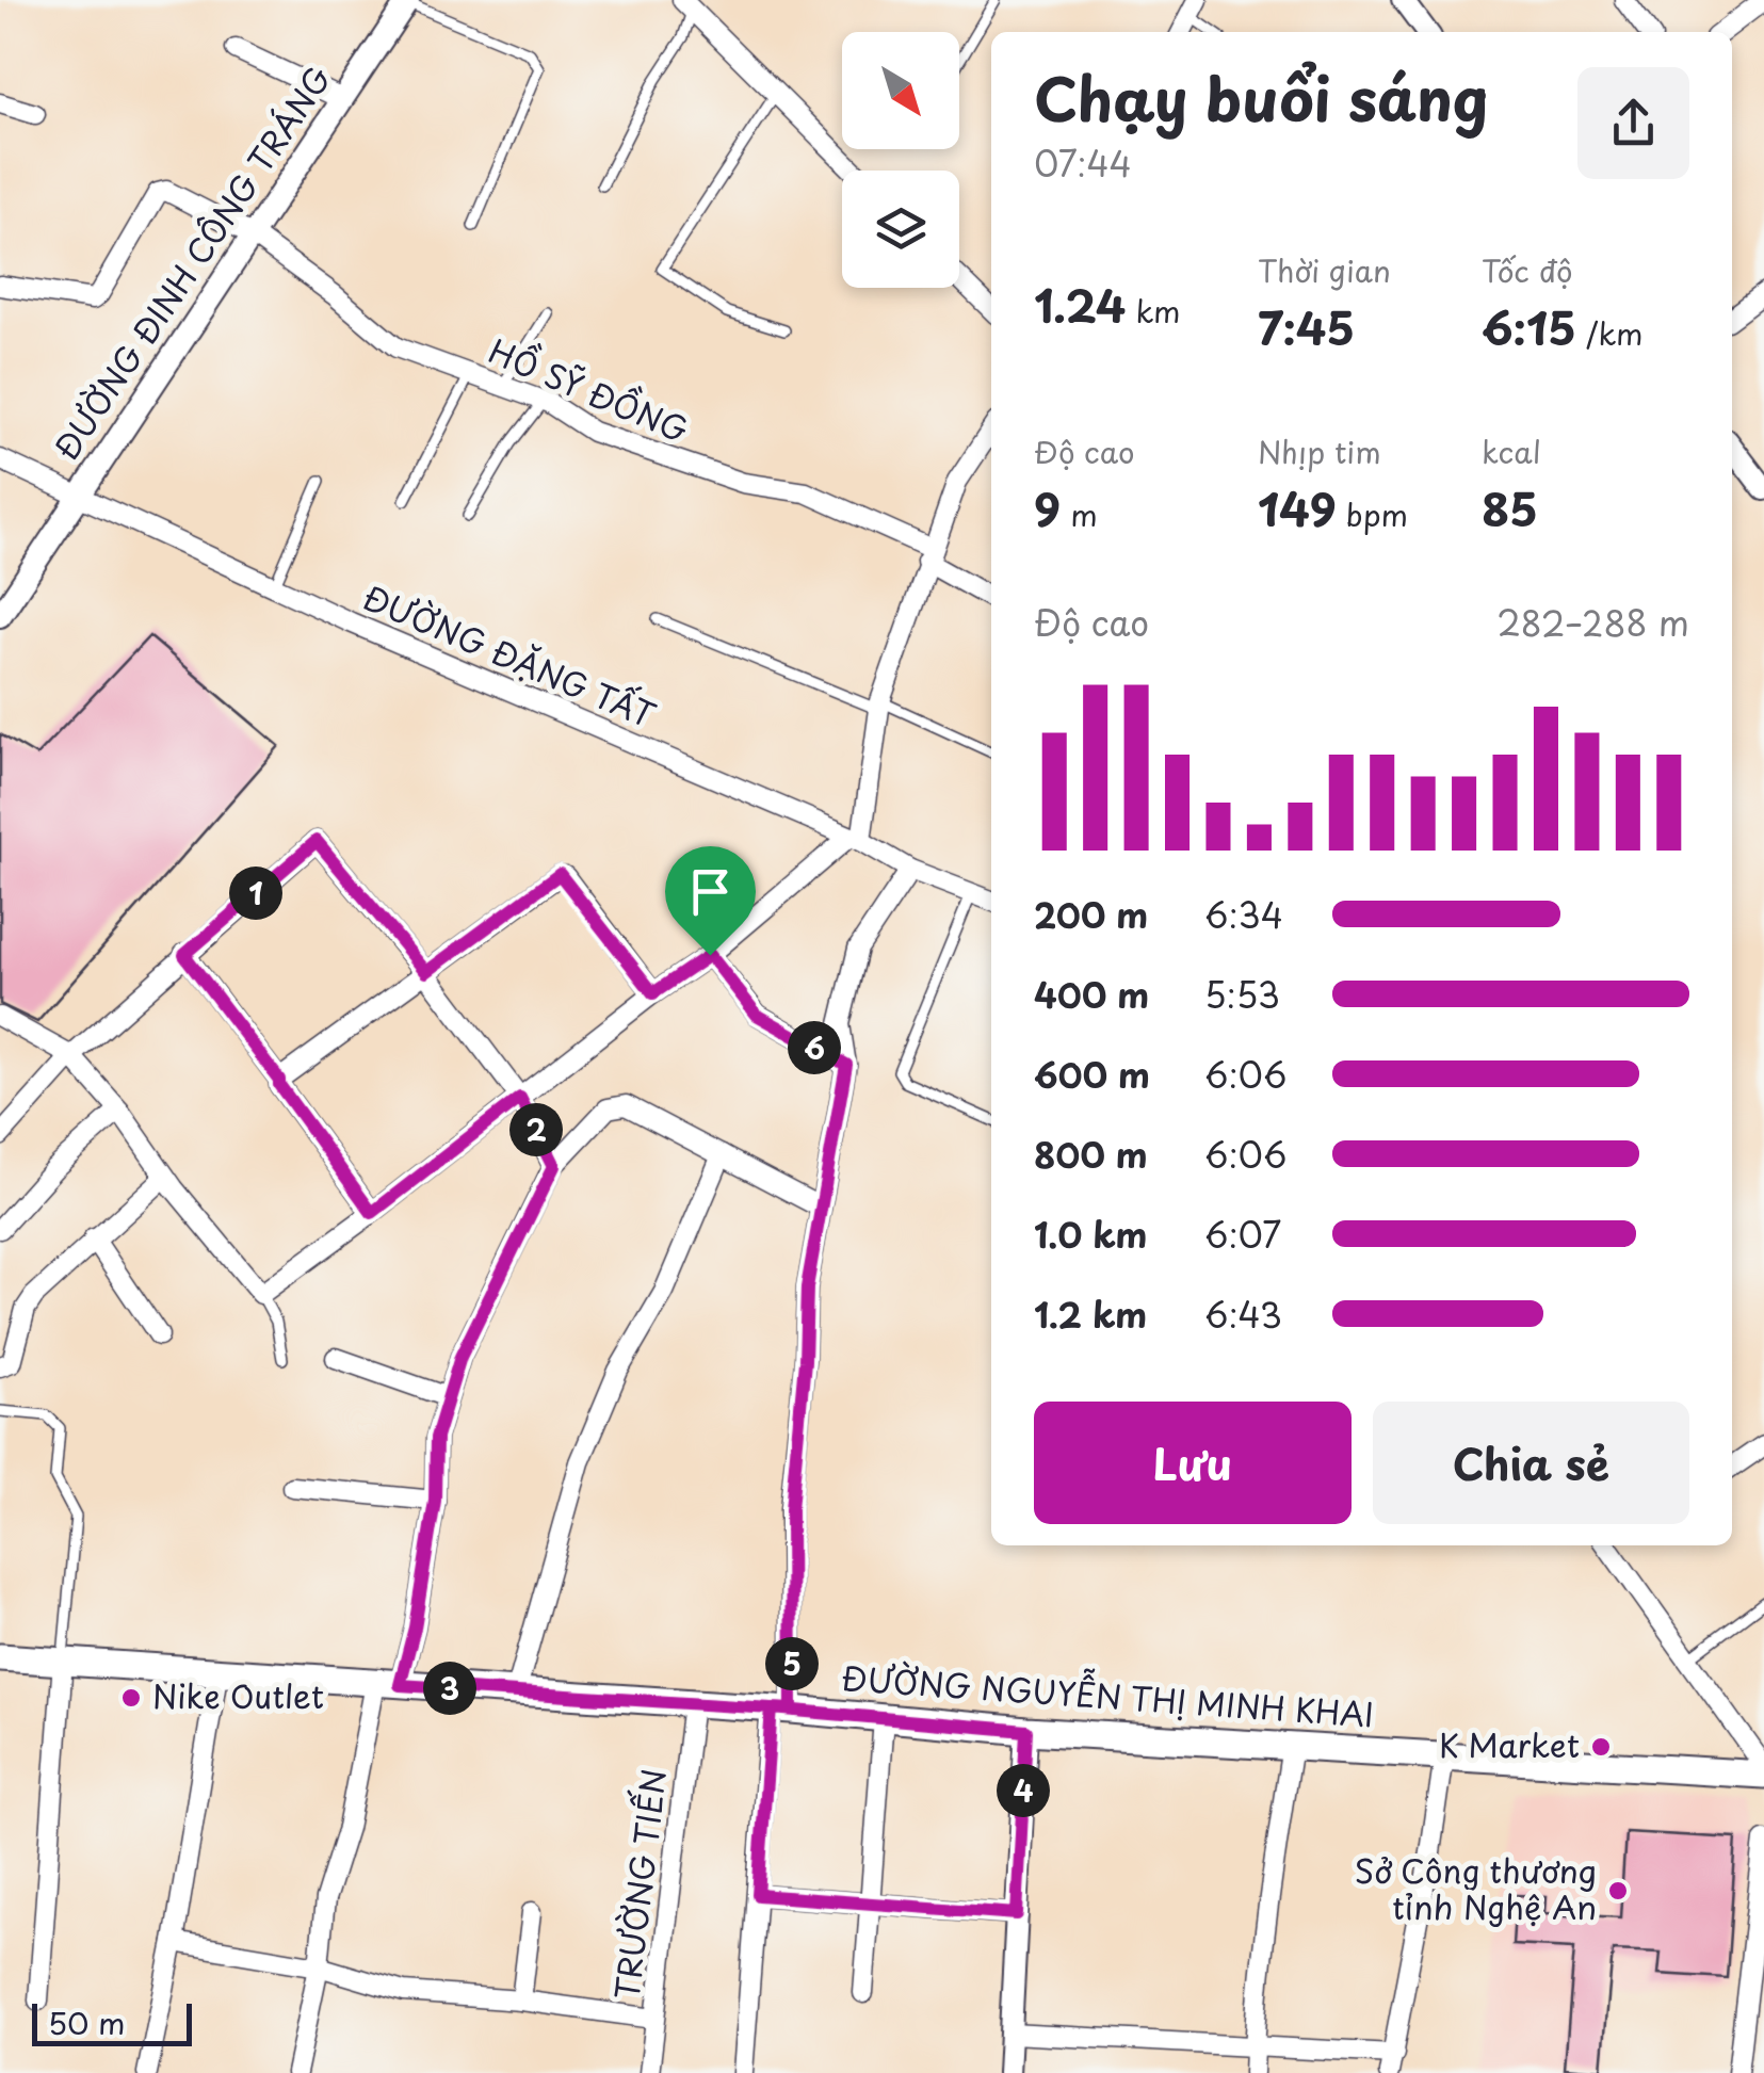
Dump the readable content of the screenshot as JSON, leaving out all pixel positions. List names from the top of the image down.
{
  "streets": {
    "main road": ["ĐƯỜNG NGUYỄN THỊ MINH KHAI"],
    "street": [
      "ĐƯỜNG ĐINH CÔNG TRÁNG",
      "HỒ SỸ ĐỒNG",
      "ĐƯỜNG ĐẶNG TẤT",
      "TRƯỜNG TIẾN"
    ]
  },
  "crossings": [
    ["ĐƯỜNG ĐINH CÔNG TRÁNG", "HỒ SỸ ĐỒNG"],
    ["ĐƯỜNG ĐINH CÔNG TRÁNG", "ĐƯỜNG ĐẶNG TẤT"],
    ["ĐƯỜNG NGUYỄN THỊ MINH KHAI", "TRƯỜNG TIẾN"]
  ],
  "places": ["Nike Outlet", "K Market", "Sở Công thương tỉnh Nghệ An"],
  "scale_bar": "50 m",
  "north": "bottom right",
  "page": {
    "heading": ["Chạy buổi sáng", "07:44"],
    "stats": [
      ["1.24 km"],
      ["Thời gian", "7:45"],
      ["Tốc độ", "6:15 /km"],
      ["Độ cao", "9 m"],
      ["Nhịp tim", "149 bpm"],
      ["kcal", "85"]
    ],
    "chart": ["Độ cao", "282–288 m"],
    "pins": [
      "1",
      "6",
      "2",
      "5",
      "3",
      "4"
    ],
    "list": [
      {
        "name": "200 m",
        "note": "6:34"
      },
      {
        "name": "400 m",
        "note": "5:53"
      },
      {
        "name": "600 m",
        "note": "6:06"
      },
      {
        "name": "800 m",
        "note": "6:06"
      },
      {
        "name": "1.0 km",
        "note": "6:07"
      },
      {
        "name": "1.2 km",
        "note": "6:43"
      }
    ],
    "buttons": ["Lưu", "Chia sẻ"],
    "scale": "50 m"
  }
}
